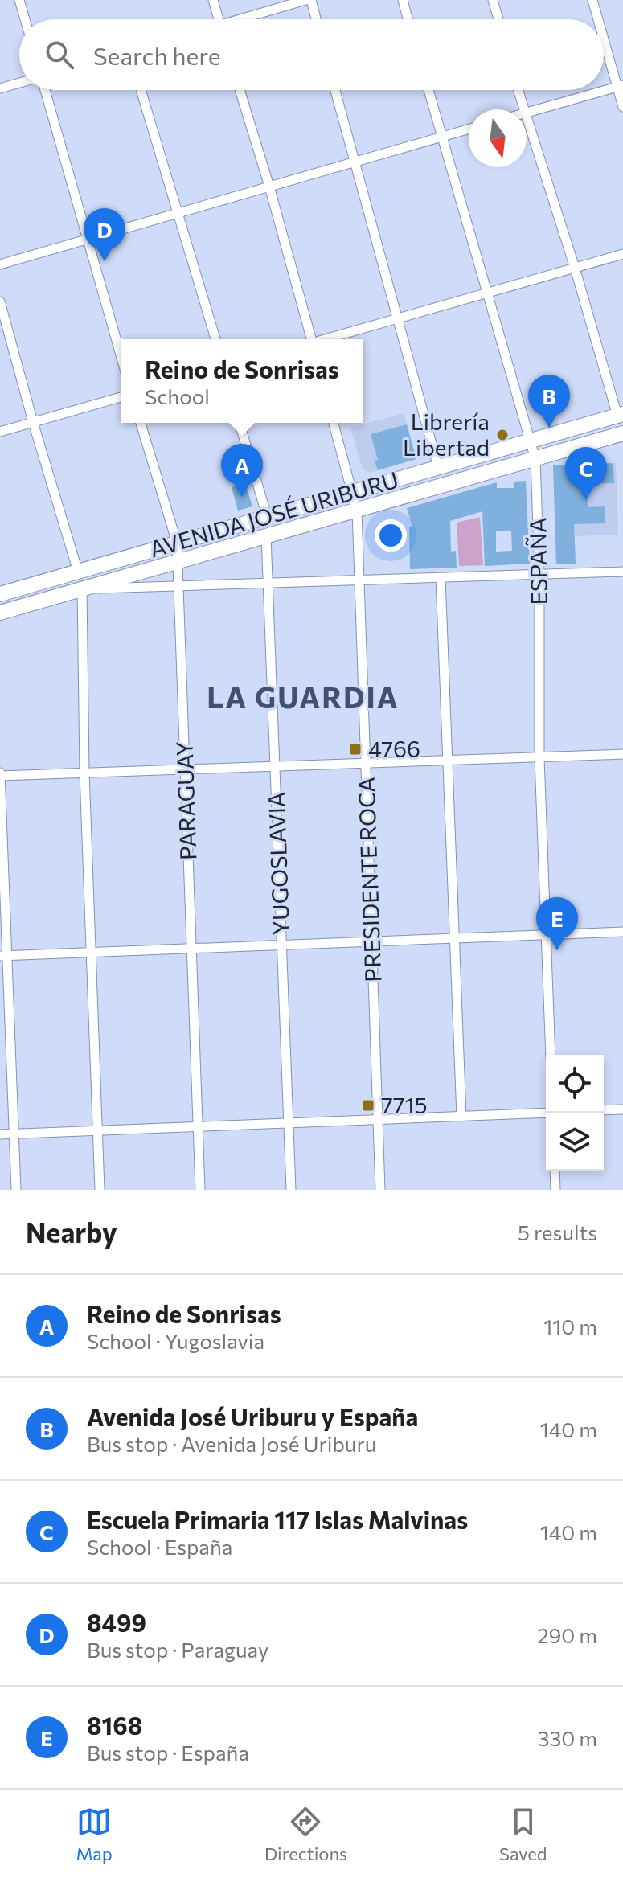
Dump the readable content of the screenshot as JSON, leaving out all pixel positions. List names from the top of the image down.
{
  "streets": {
    "main road": ["AVENIDA JOSÉ URIBURU"],
    "street": [
      "ESPAÑA",
      "PARAGUAY",
      "YUGOSLAVIA",
      "PRESIDENTE ROCA"
    ]
  },
  "crossings": [
    ["AVENIDA JOSÉ URIBURU", "ESPAÑA"],
    ["AVENIDA JOSÉ URIBURU", "PARAGUAY"],
    ["AVENIDA JOSÉ URIBURU", "YUGOSLAVIA"],
    ["AVENIDA JOSÉ URIBURU", "PRESIDENTE ROCA"]
  ],
  "districts": ["LA GUARDIA"],
  "places": {
    "other": ["Librería Libertad"],
    "transit": ["4766", "7715"]
  },
  "north": "bottom",
  "page": {
    "search": "Search here",
    "pins": [
      "D",
      "B",
      "A",
      "C",
      "E"
    ],
    "popup": ["Reino de Sonrisas", "School"],
    "heading": ["Nearby", "5 results"],
    "list": [
      {
        "mark": "A",
        "name": "Reino de Sonrisas",
        "note": "School · Yugoslavia",
        "value": "110 m"
      },
      {
        "mark": "B",
        "name": "Avenida José Uriburu y España",
        "note": "Bus stop · Avenida José Uriburu",
        "value": "140 m"
      },
      {
        "mark": "C",
        "name": "Escuela Primaria 117 Islas Malvinas",
        "note": "School · España",
        "value": "140 m"
      },
      {
        "mark": "D",
        "name": "8499",
        "note": "Bus stop · Paraguay",
        "value": "290 m"
      },
      {
        "mark": "E",
        "name": "8168",
        "note": "Bus stop · España",
        "value": "330 m"
      }
    ],
    "nav": ["Map", "Directions", "Saved"]
  }
}
